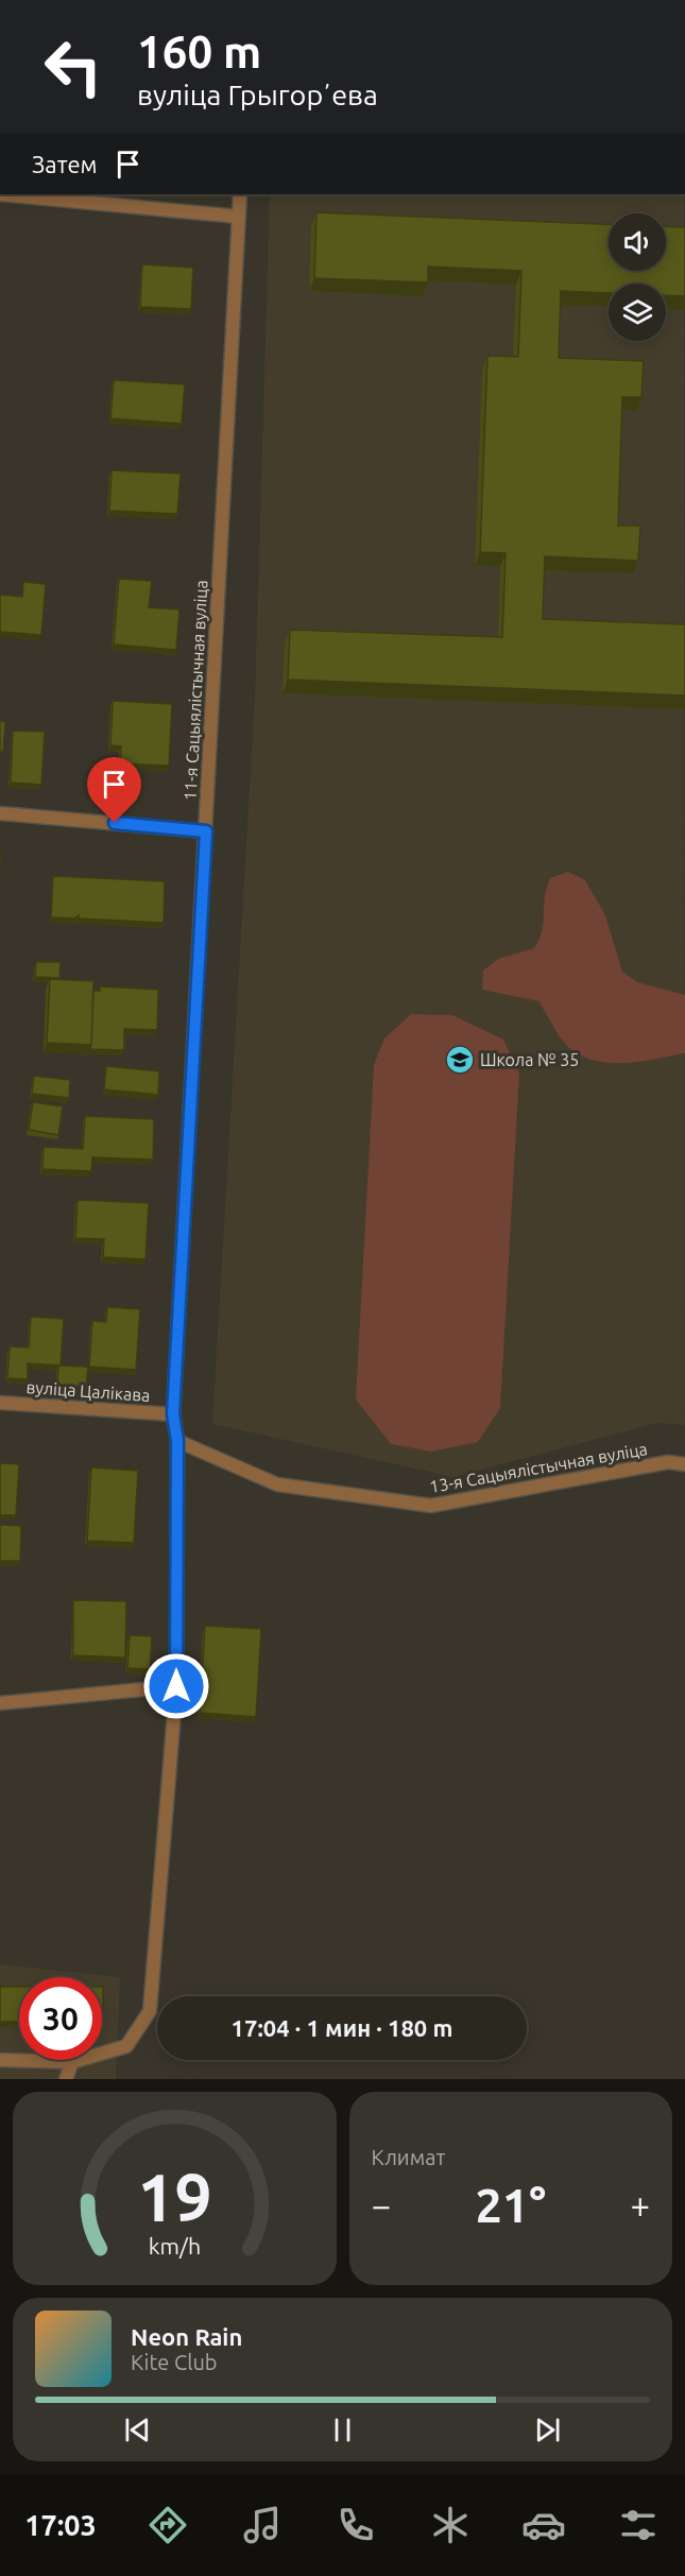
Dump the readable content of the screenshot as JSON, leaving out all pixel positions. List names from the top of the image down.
{
  "streets": {
    "street": ["11-я Сацыялістычная вуліца", "вуліца Цалікава", "13-я Сацыялістычная вуліца"]
  },
  "crossings": [
    ["11-я Сацыялістычная вуліца", "вуліца Цалікава"],
    ["11-я Сацыялістычная вуліца", "13-я Сацыялістычная вуліца"]
  ],
  "places": {
    "school or university": ["Школа № 35"]
  },
  "page": {
    "turn": ["160 m", "вуліца Грыгорʼева"],
    "then": "Затем",
    "limit": "30",
    "trip": "17:04 · 1 мин · 180 m",
    "tile": "Климат",
    "heat": ["−", "21°", "+"],
    "song": ["Neon Rain", "Kite Club"],
    "tabs": "17:03",
    "gauge": ["19", "km/h"]
  }
}
